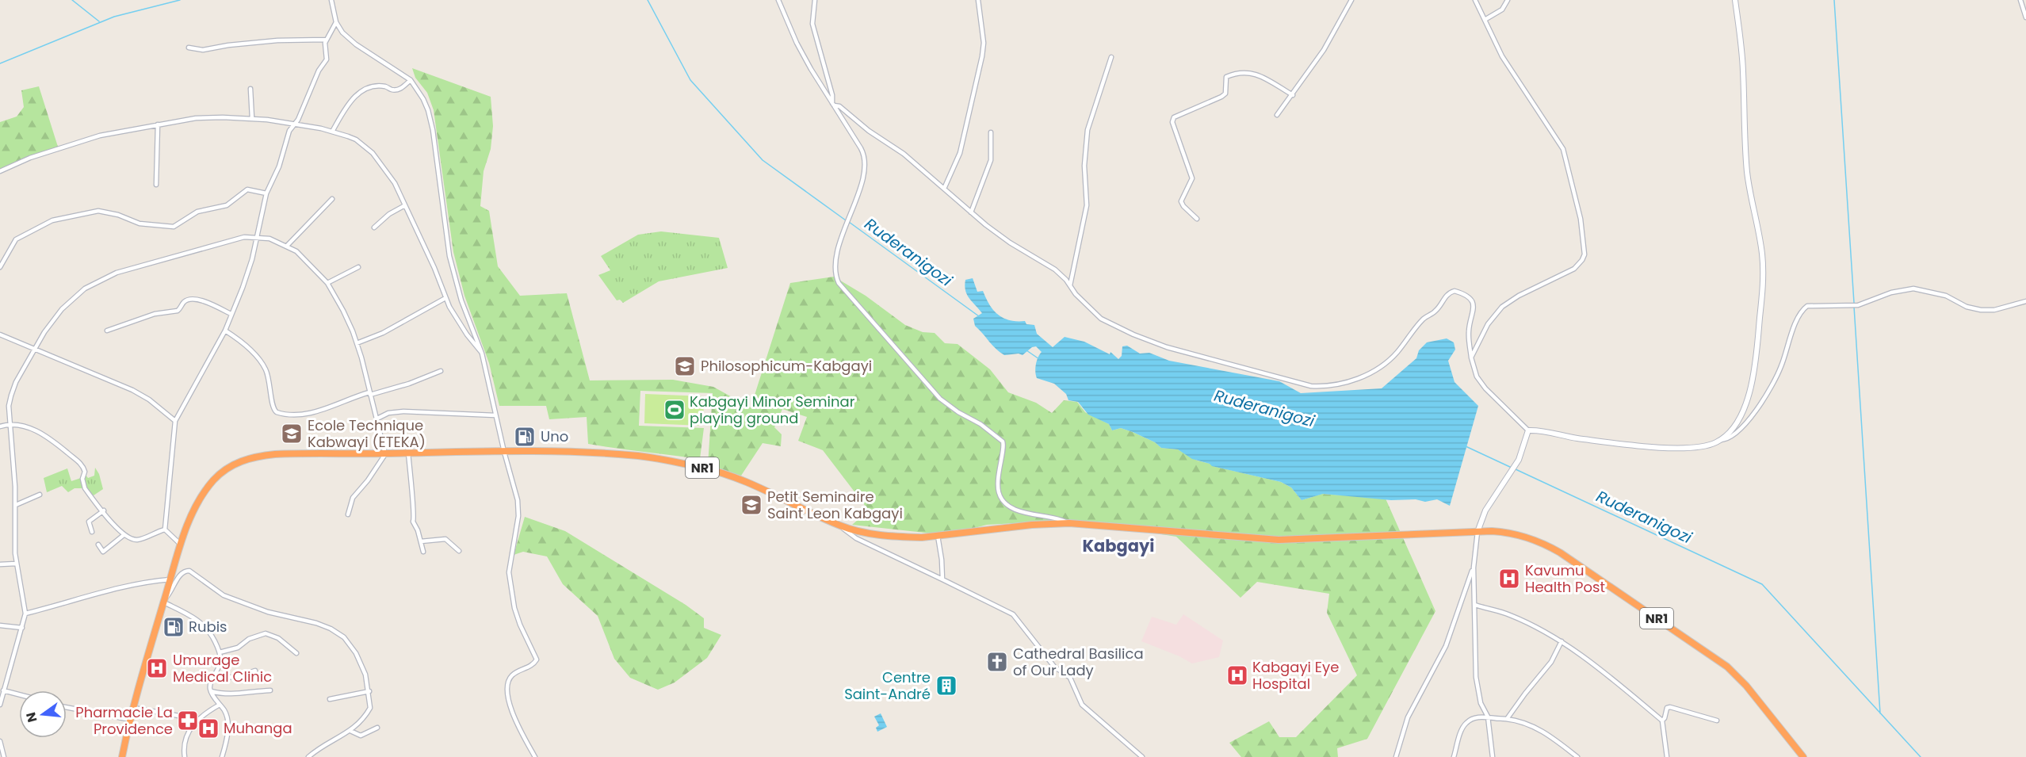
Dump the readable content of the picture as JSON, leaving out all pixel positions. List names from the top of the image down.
{
  "streets": {
    "highway": ["NR1"]
  },
  "districts": ["Kabgayi"],
  "water": ["Ruderanigozi"],
  "places": {
    "school or university": ["Philosophicum-Kabgayi", "Ecole Technique Kabwayi (ETEKA)", "Petit Seminaire Saint Leon Kabgayi"],
    "sports": ["Kabgayi Minor Seminar playing ground"],
    "fuel station": ["Uno", "Rubis"],
    "hospital": [
      "Kavumu Health Post",
      "Umurage Medical Clinic",
      "Kabgayi Eye Hospital",
      "Muhanga"
    ],
    "church": ["Cathedral Basilica of Our Lady"],
    "building": ["Centre Saint-André"],
    "pharmacy": ["Pharmacie La Providence"]
  },
  "north": "left"
}
